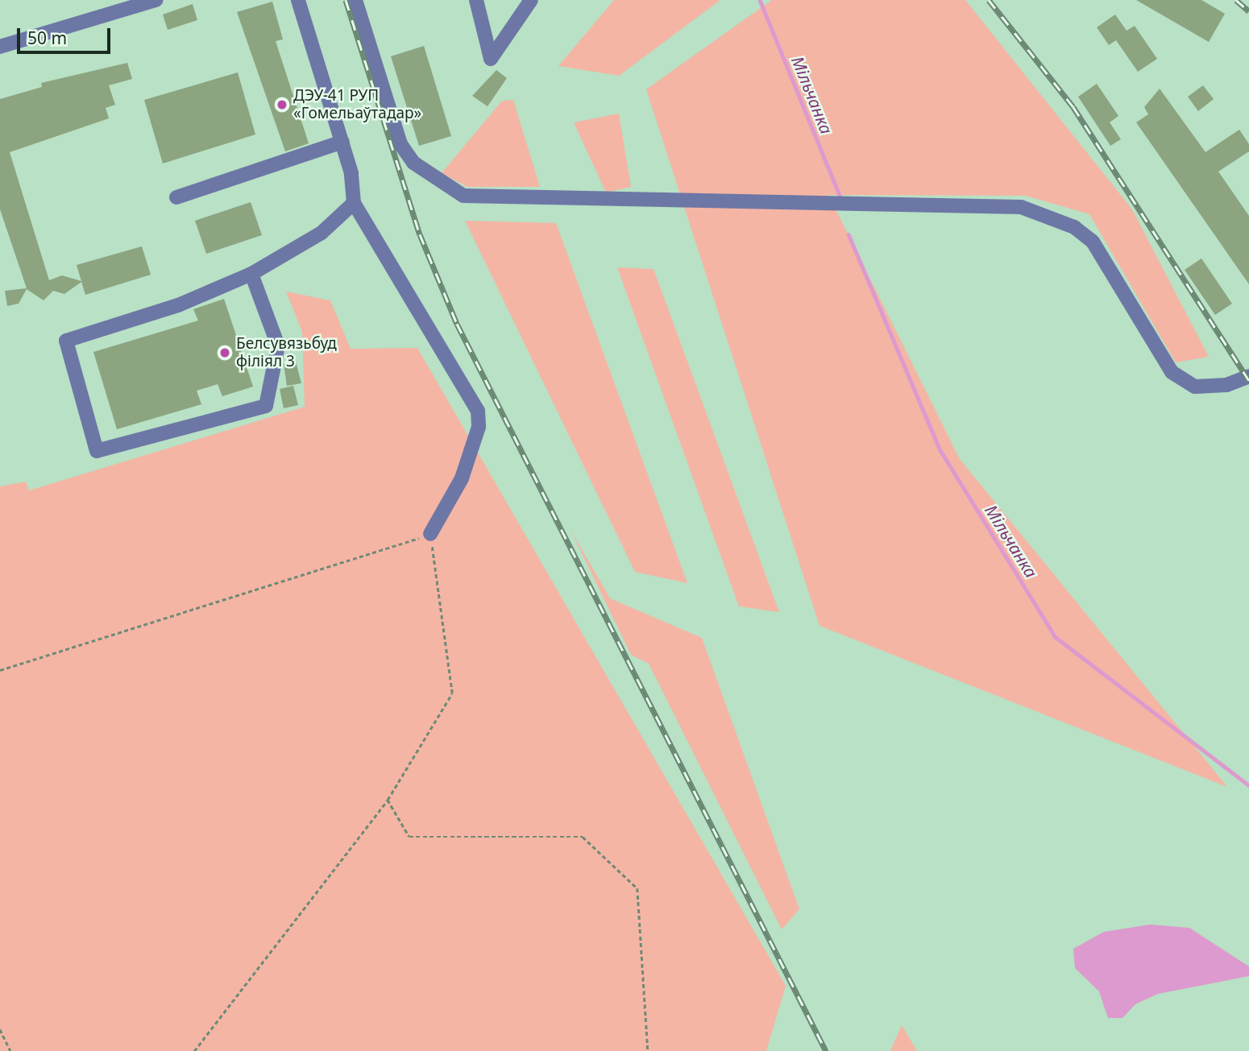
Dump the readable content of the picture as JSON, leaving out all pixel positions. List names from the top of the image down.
{
  "water": ["Мільчанка"],
  "places": ["ДЭУ-41 РУП «Гомельаўтадар»", "Белсувязьбуд філіял 3"],
  "scale_bar": "50 m"
}
